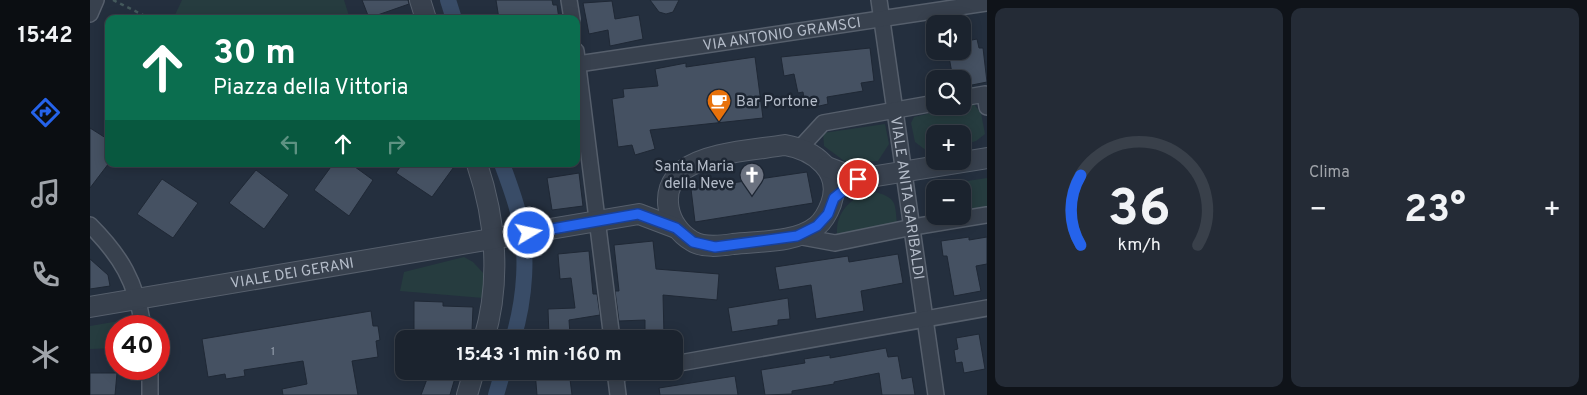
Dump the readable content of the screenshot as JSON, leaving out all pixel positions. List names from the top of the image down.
{
  "streets": {
    "street": ["VIA ANTONIO GRAMSCI", "VIALE ANITA GARIBALDI", "VIALE DEI GERANI"]
  },
  "crossings": [
    ["VIA ANTONIO GRAMSCI", "VIALE ANITA GARIBALDI"]
  ],
  "places": {
    "cafe": ["Bar Portone"],
    "church": ["Santa Maria della Neve"]
  },
  "house_numbers": ["1"],
  "page": {
    "tabs": "15:42",
    "tile": "Clima",
    "map_buttons": ["+", "−"],
    "turn": ["30 m", "Piazza della Vittoria"],
    "heat": ["−", "23°", "+"],
    "limit": "40",
    "trip": "15:43 · 1 min · 160 m",
    "gauge": ["36", "km/h"]
  }
}
